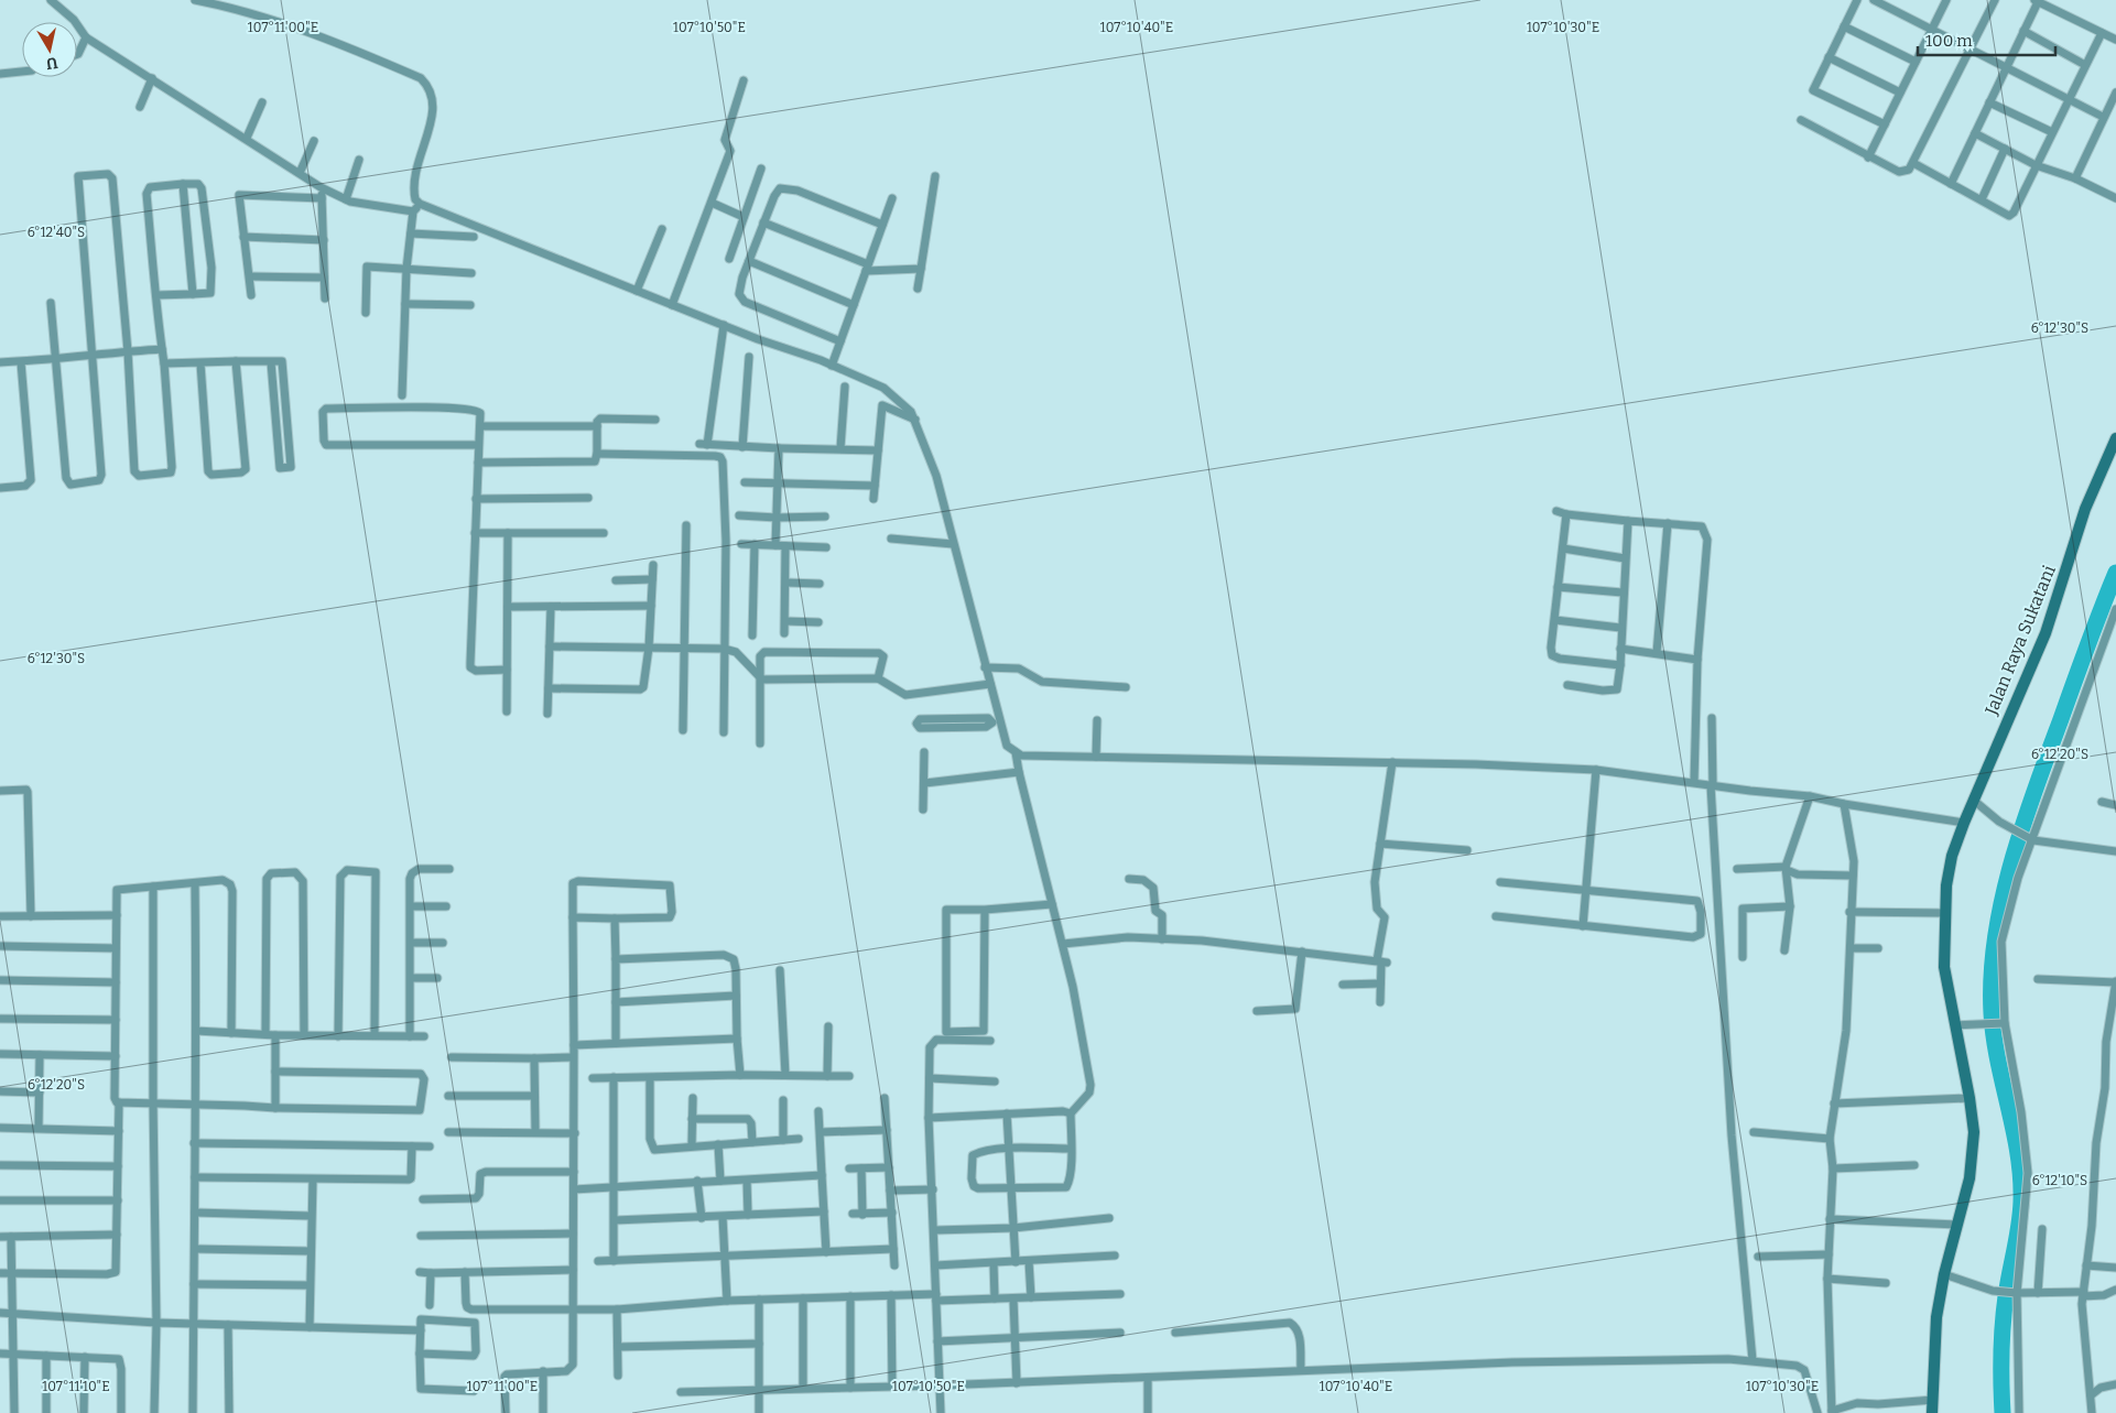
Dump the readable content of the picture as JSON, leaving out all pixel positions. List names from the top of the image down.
{
  "streets": {
    "main road": ["Jalan Raya Sukatani"]
  },
  "scale_bar": "100 m",
  "north": "bottom",
  "coordinates": [
    "107°11'00\"E",
    "107°10'50\"E",
    "107°10'40\"E",
    "107°10'30\"E",
    "6°12'40\"S",
    "6°12'30\"S",
    "6°12'20\"S",
    "6°12'10\"S",
    "107°11'10\"E"
  ]
}
